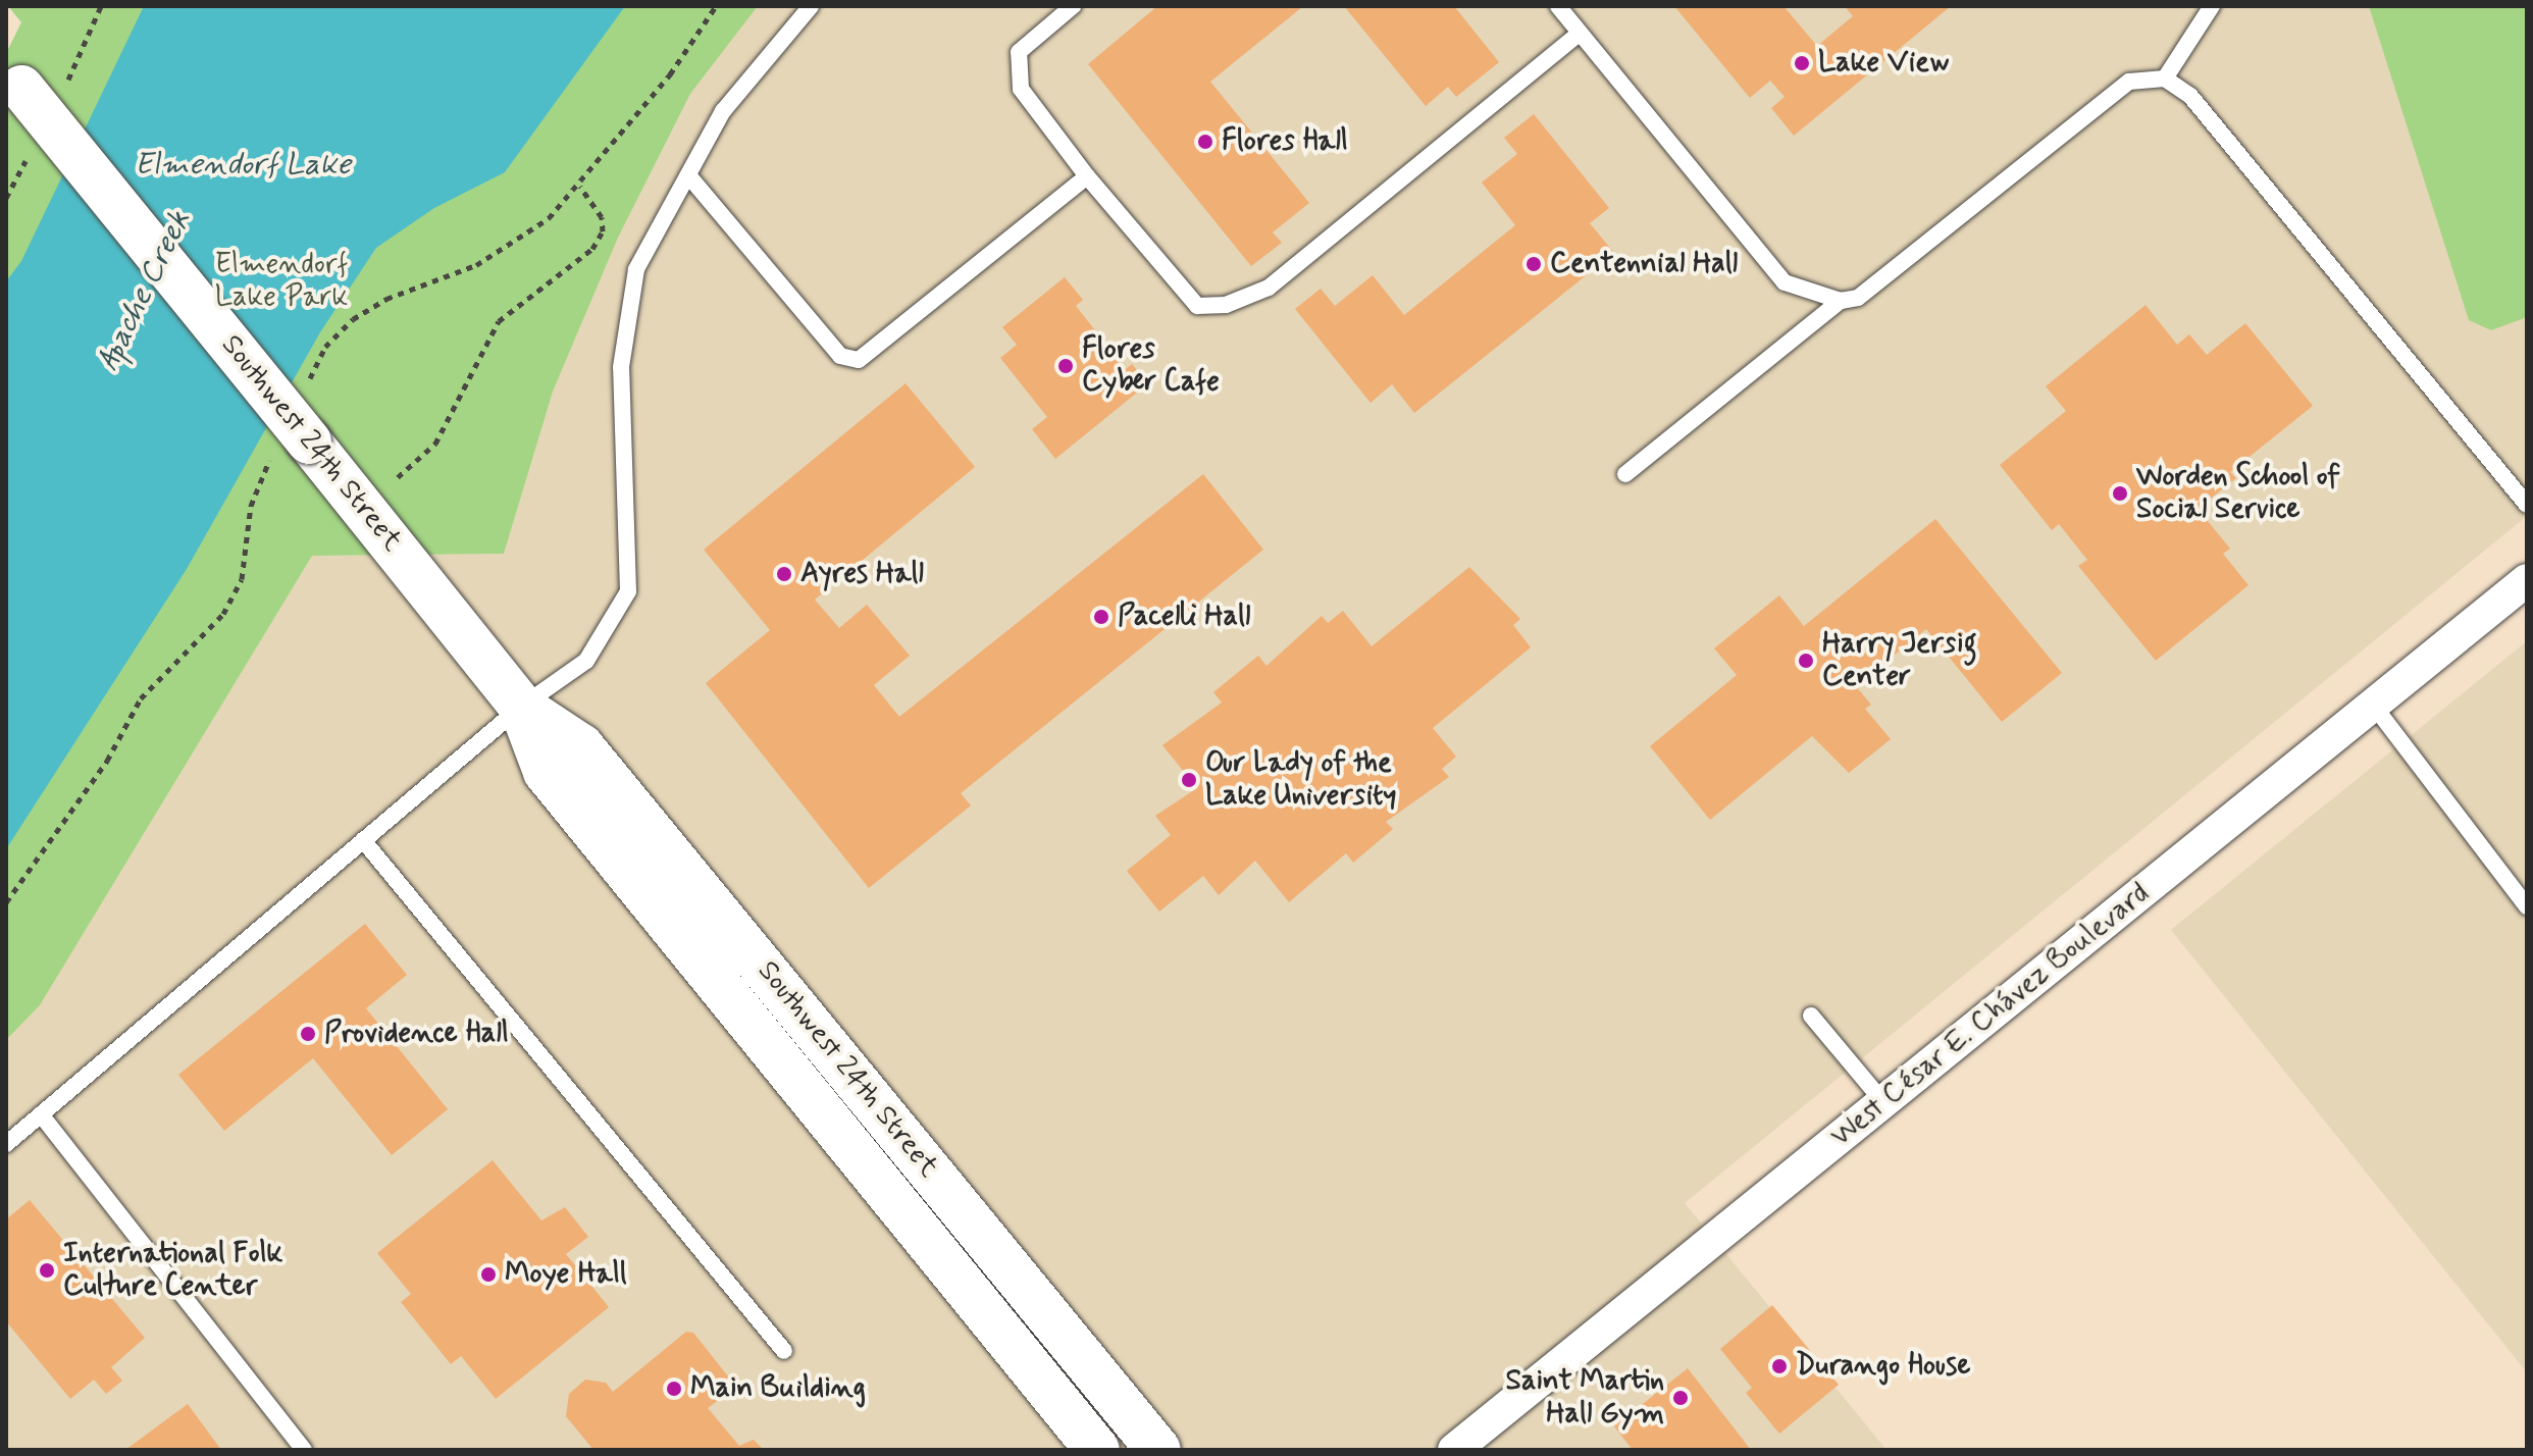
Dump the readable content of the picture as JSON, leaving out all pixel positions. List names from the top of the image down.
{
  "streets": {
    "main road": ["Southwest 24th Street"],
    "street": ["West César E. Chávez Boulevard"]
  },
  "water": ["Elmendorf Lake", "Apache Creek"],
  "parks": ["Elmendorf Lake Park"],
  "places": [
    "Lake View",
    "Flores Hall",
    "Centennial Hall",
    "Flores Cyber Cafe",
    "Worden School of Social Service",
    "Ayres Hall",
    "Pacelli Hall",
    "Harry Jersig Center",
    "Our Lady of the Lake University",
    "Providence Hall",
    "International Folk Culture Center",
    "Moye Hall",
    "Durango House",
    "Main Building",
    "Saint Martin Hall Gym"
  ]
}
